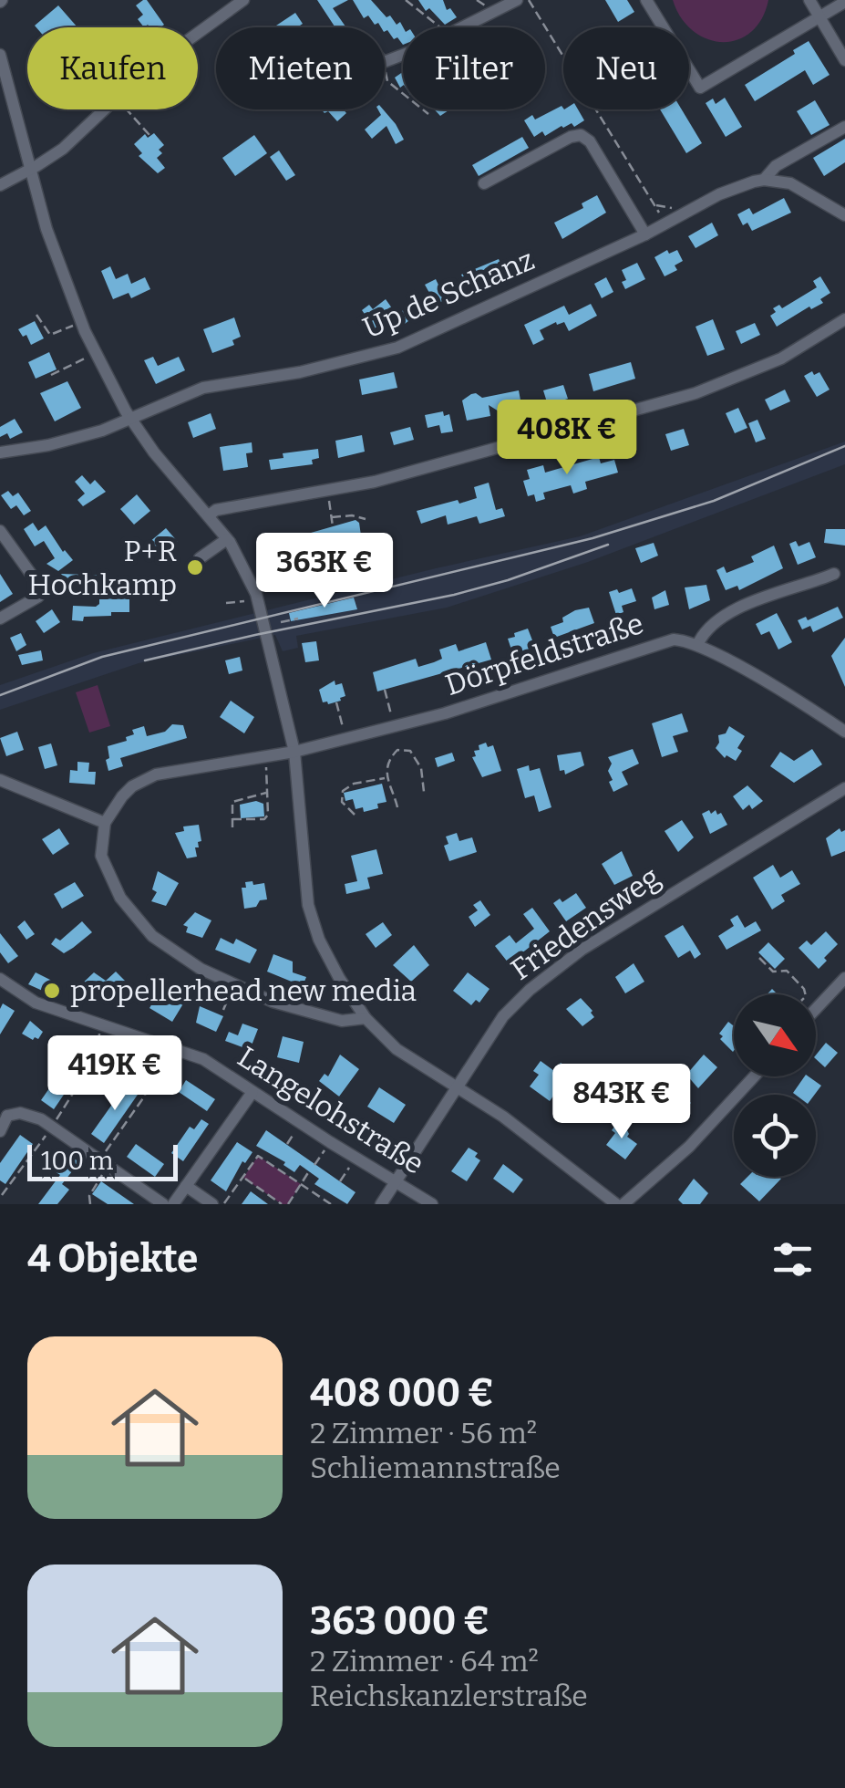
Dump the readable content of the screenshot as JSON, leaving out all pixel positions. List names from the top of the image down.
{
  "streets": {
    "street": [
      "Up de Schanz",
      "Dörpfeldstraße",
      "Friedensweg",
      "Langelohstraße"
    ]
  },
  "crossings": [
    ["Friedensweg", "Langelohstraße"]
  ],
  "places": ["P+R Hochkamp", "propellerhead new media"],
  "scale_bar": "100 m",
  "north": "bottom right",
  "page": {
    "chip": [
      "Kaufen",
      "Mieten",
      "Filter",
      "Neu"
    ],
    "price": [
      "408K €",
      "363K €",
      "419K €",
      "843K €"
    ],
    "scale": "100 m",
    "heading": "4 Objekte",
    "list": [
      {
        "name": "408 000 €",
        "note": "2 Zimmer · 56 m² · Schliemannstraße"
      },
      {
        "name": "363 000 €",
        "note": "2 Zimmer · 64 m² · Reichskanzlerstraße"
      }
    ]
  }
}
